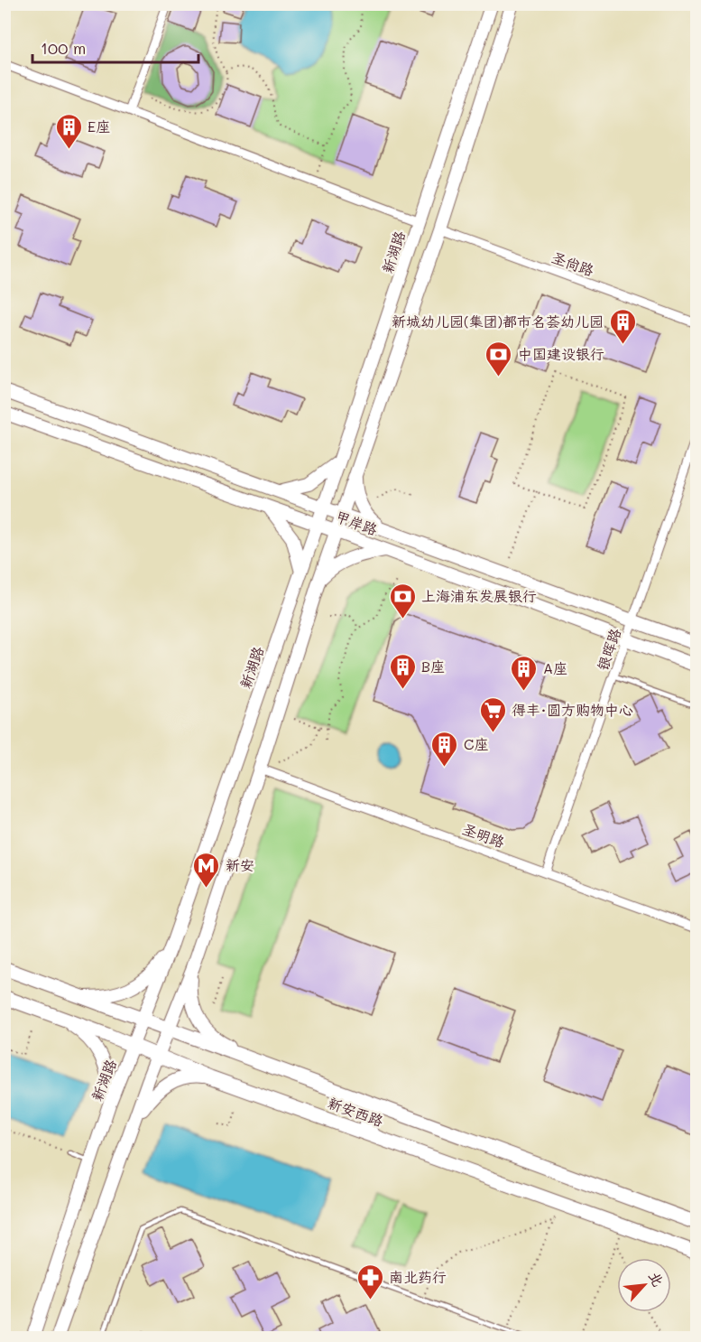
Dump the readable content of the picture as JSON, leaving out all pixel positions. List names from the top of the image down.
{
  "streets": {
    "main road": ["新湖路", "甲岸路", "新安西路"],
    "street": ["圣尚路", "银晖路", "圣明路"]
  },
  "crossings": [
    ["新湖路", "甲岸路"],
    ["新湖路", "新安西路"],
    ["甲岸路", "银晖路"],
    ["银晖路", "圣明路"]
  ],
  "places": {
    "building": [
      "E座",
      "新城幼儿园(集团)都市名荟幼儿园",
      "B座",
      "A座",
      "C座"
    ],
    "bank": ["中国建设银行", "上海浦东发展银行"],
    "supermarket": ["得丰·圆方购物中心"],
    "metro station": ["新安"],
    "pharmacy": ["南北药行"]
  },
  "scale_bar": "100 m",
  "north": "top right"
}
